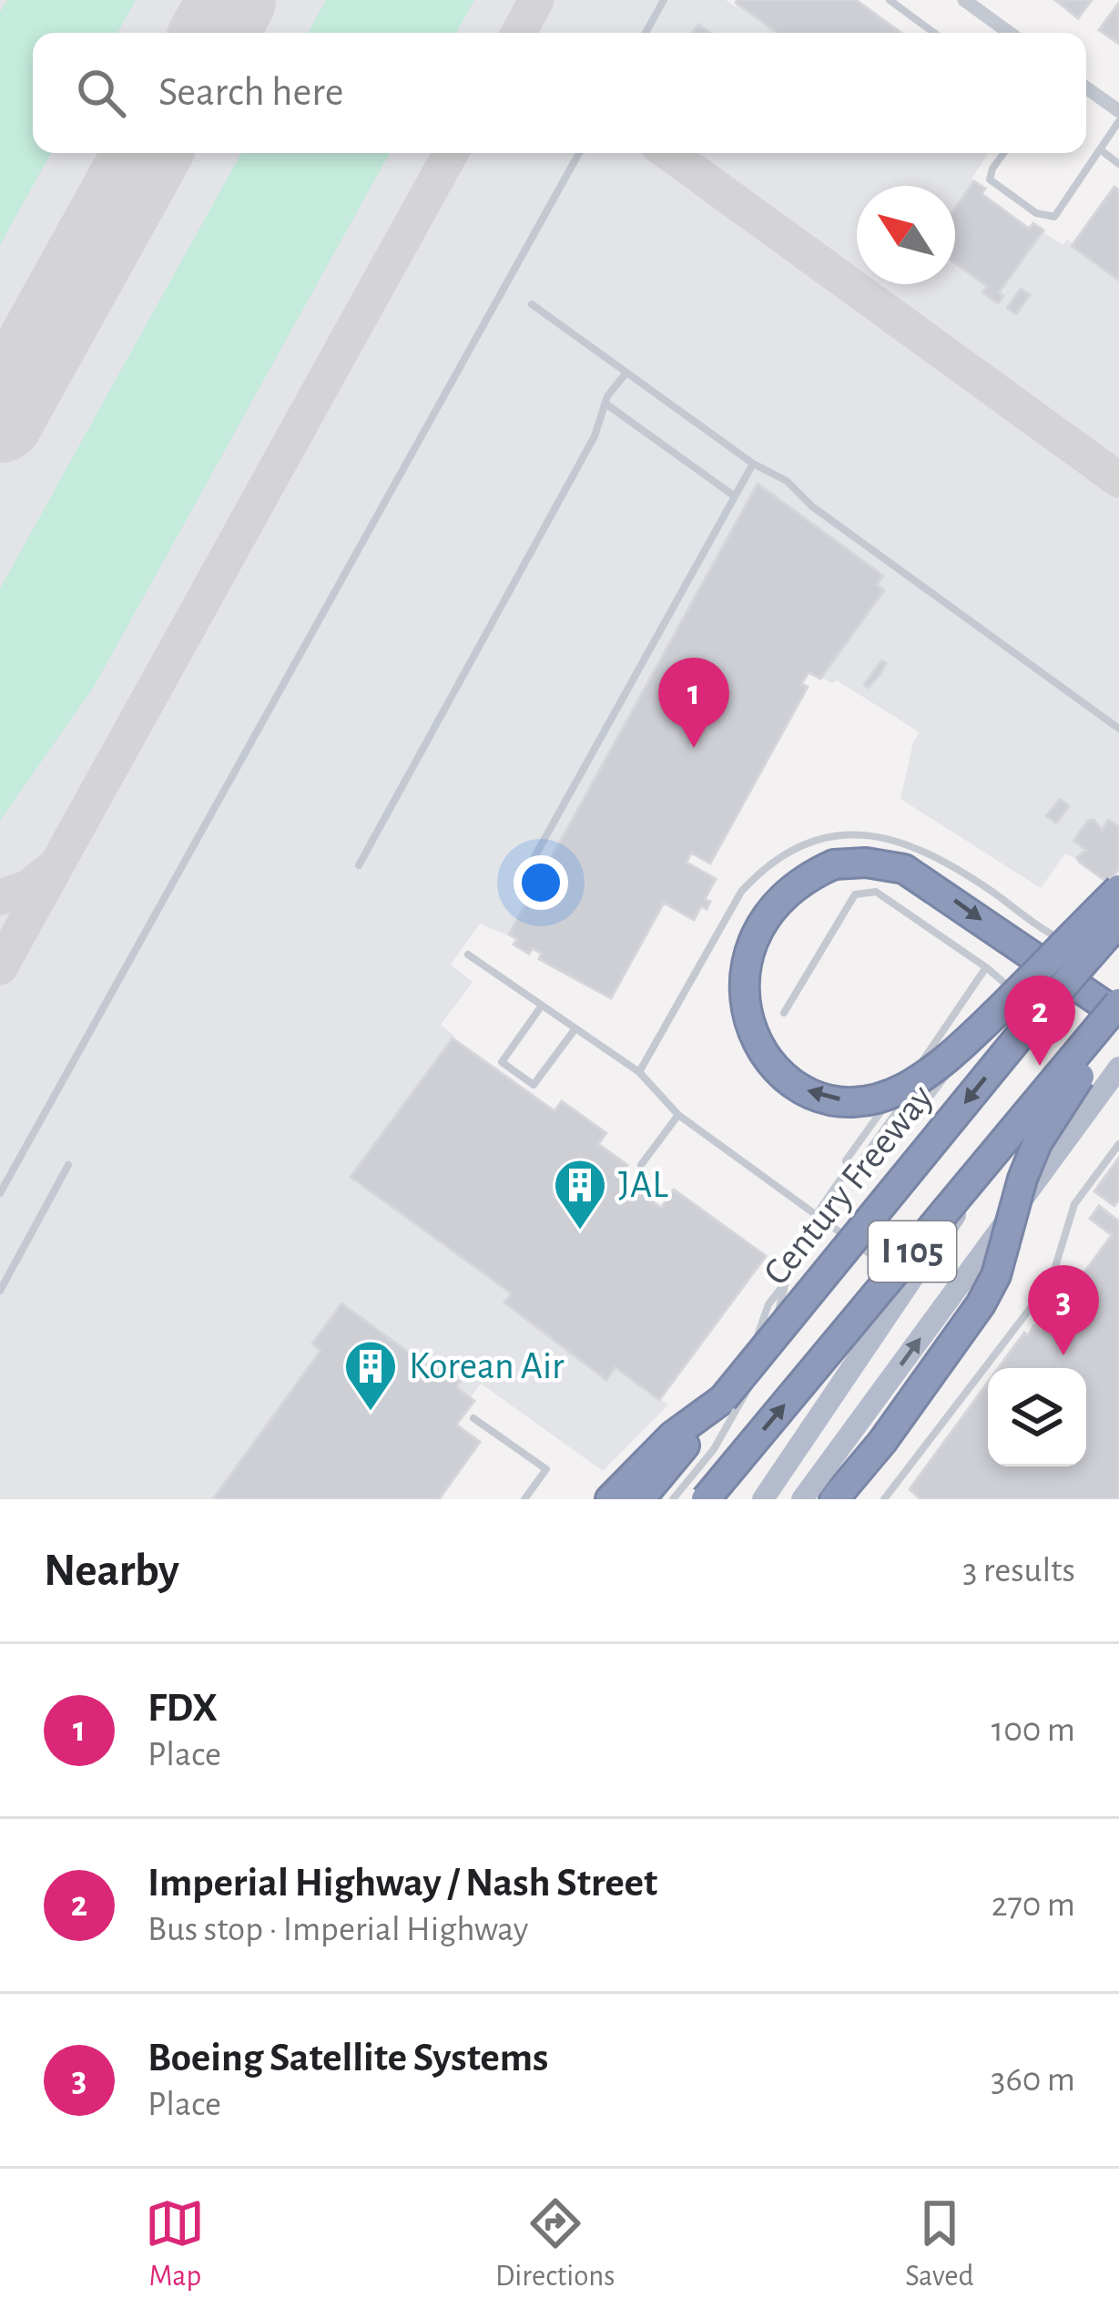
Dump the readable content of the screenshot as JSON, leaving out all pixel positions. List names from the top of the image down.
{
  "streets": {
    "highway": ["Century Freeway", "I 105"]
  },
  "places": {
    "building": ["JAL", "Korean Air"]
  },
  "north": "top left",
  "page": {
    "search": "Search here",
    "pins": ["1", "2", "3"],
    "heading": ["Nearby", "3 results"],
    "list": [
      {
        "mark": "1",
        "name": "FDX",
        "note": "Place",
        "value": "100 m"
      },
      {
        "mark": "2",
        "name": "Imperial Highway / Nash Street",
        "note": "Bus stop · Imperial Highway",
        "value": "270 m"
      },
      {
        "mark": "3",
        "name": "Boeing Satellite Systems",
        "note": "Place",
        "value": "360 m"
      }
    ],
    "nav": ["Map", "Directions", "Saved"]
  }
}
